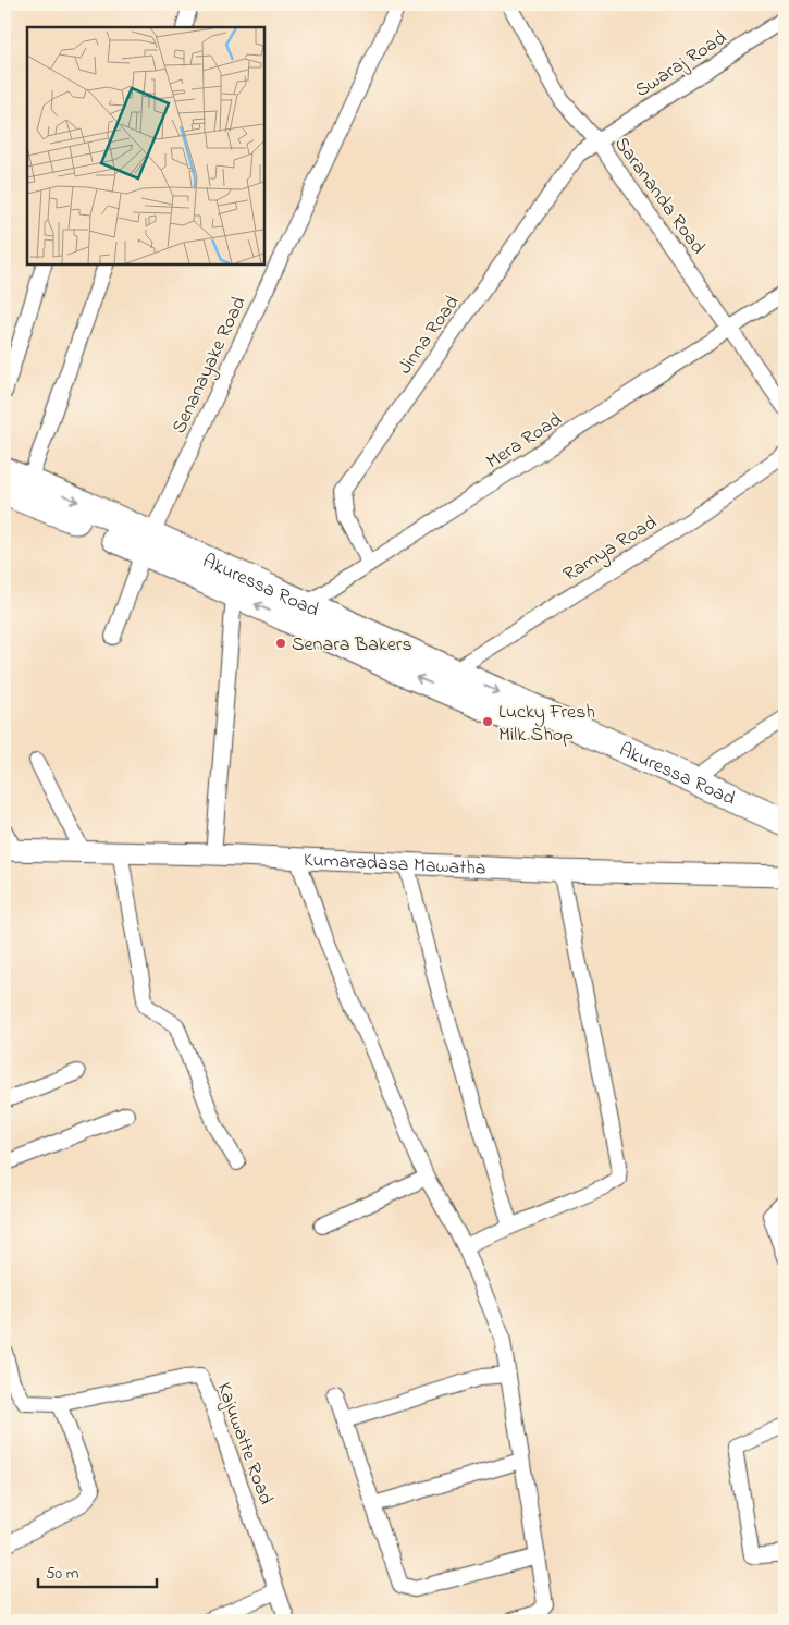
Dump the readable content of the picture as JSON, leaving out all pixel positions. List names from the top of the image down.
{
  "streets": {
    "highway": ["Akuressa Road"],
    "main road": ["Kumaradasa Mawatha"],
    "street": [
      "Swaraj Road",
      "Sarananda Road",
      "Jinna Road",
      "Senanayake Road",
      "Mera Road",
      "Ramya Road",
      "Kajuwatte Road"
    ]
  },
  "crossings": [
    ["Swaraj Road", "Sarananda Road"],
    ["Swaraj Road", "Jinna Road"],
    ["Sarananda Road", "Jinna Road"],
    ["Sarananda Road", "Mera Road"],
    ["Jinna Road", "Mera Road"],
    ["Senanayake Road", "Akuressa Road"],
    ["Mera Road", "Akuressa Road"],
    ["Ramya Road", "Akuressa Road"]
  ],
  "places": ["Senara Bakers", "Lucky Fresh Milk Shop"],
  "scale_bar": "50 m"
}
